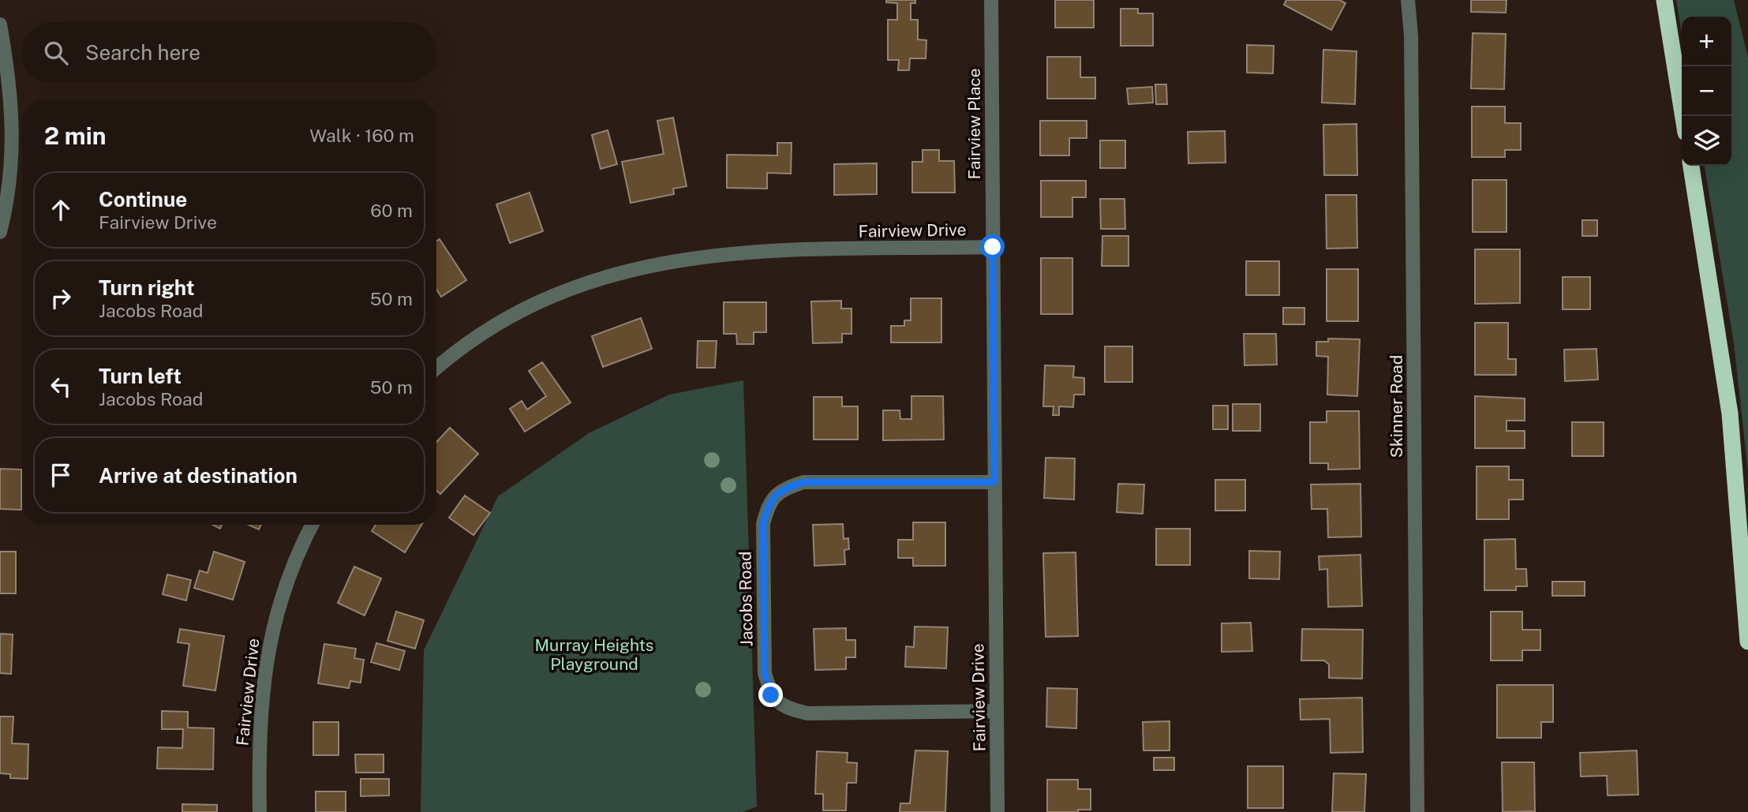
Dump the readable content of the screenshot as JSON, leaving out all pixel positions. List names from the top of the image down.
{
  "streets": {
    "street": [
      "Fairview Place",
      "Fairview Drive",
      "Skinner Road",
      "Jacobs Road"
    ]
  },
  "crossings": [
    ["Fairview Place", "Fairview Drive"],
    ["Fairview Drive", "Jacobs Road"]
  ],
  "parks": ["Murray Heights Playground"],
  "page": {
    "map_buttons": ["+", "−"],
    "search": "Search here",
    "heading": ["2 min", "Walk · 160 m"],
    "list": [
      ["Continue", "Fairview Drive", "60 m"],
      ["Turn right", "Jacobs Road", "50 m"],
      ["Turn left", "Jacobs Road", "50 m"],
      "Arrive at destination"
    ]
  }
}
